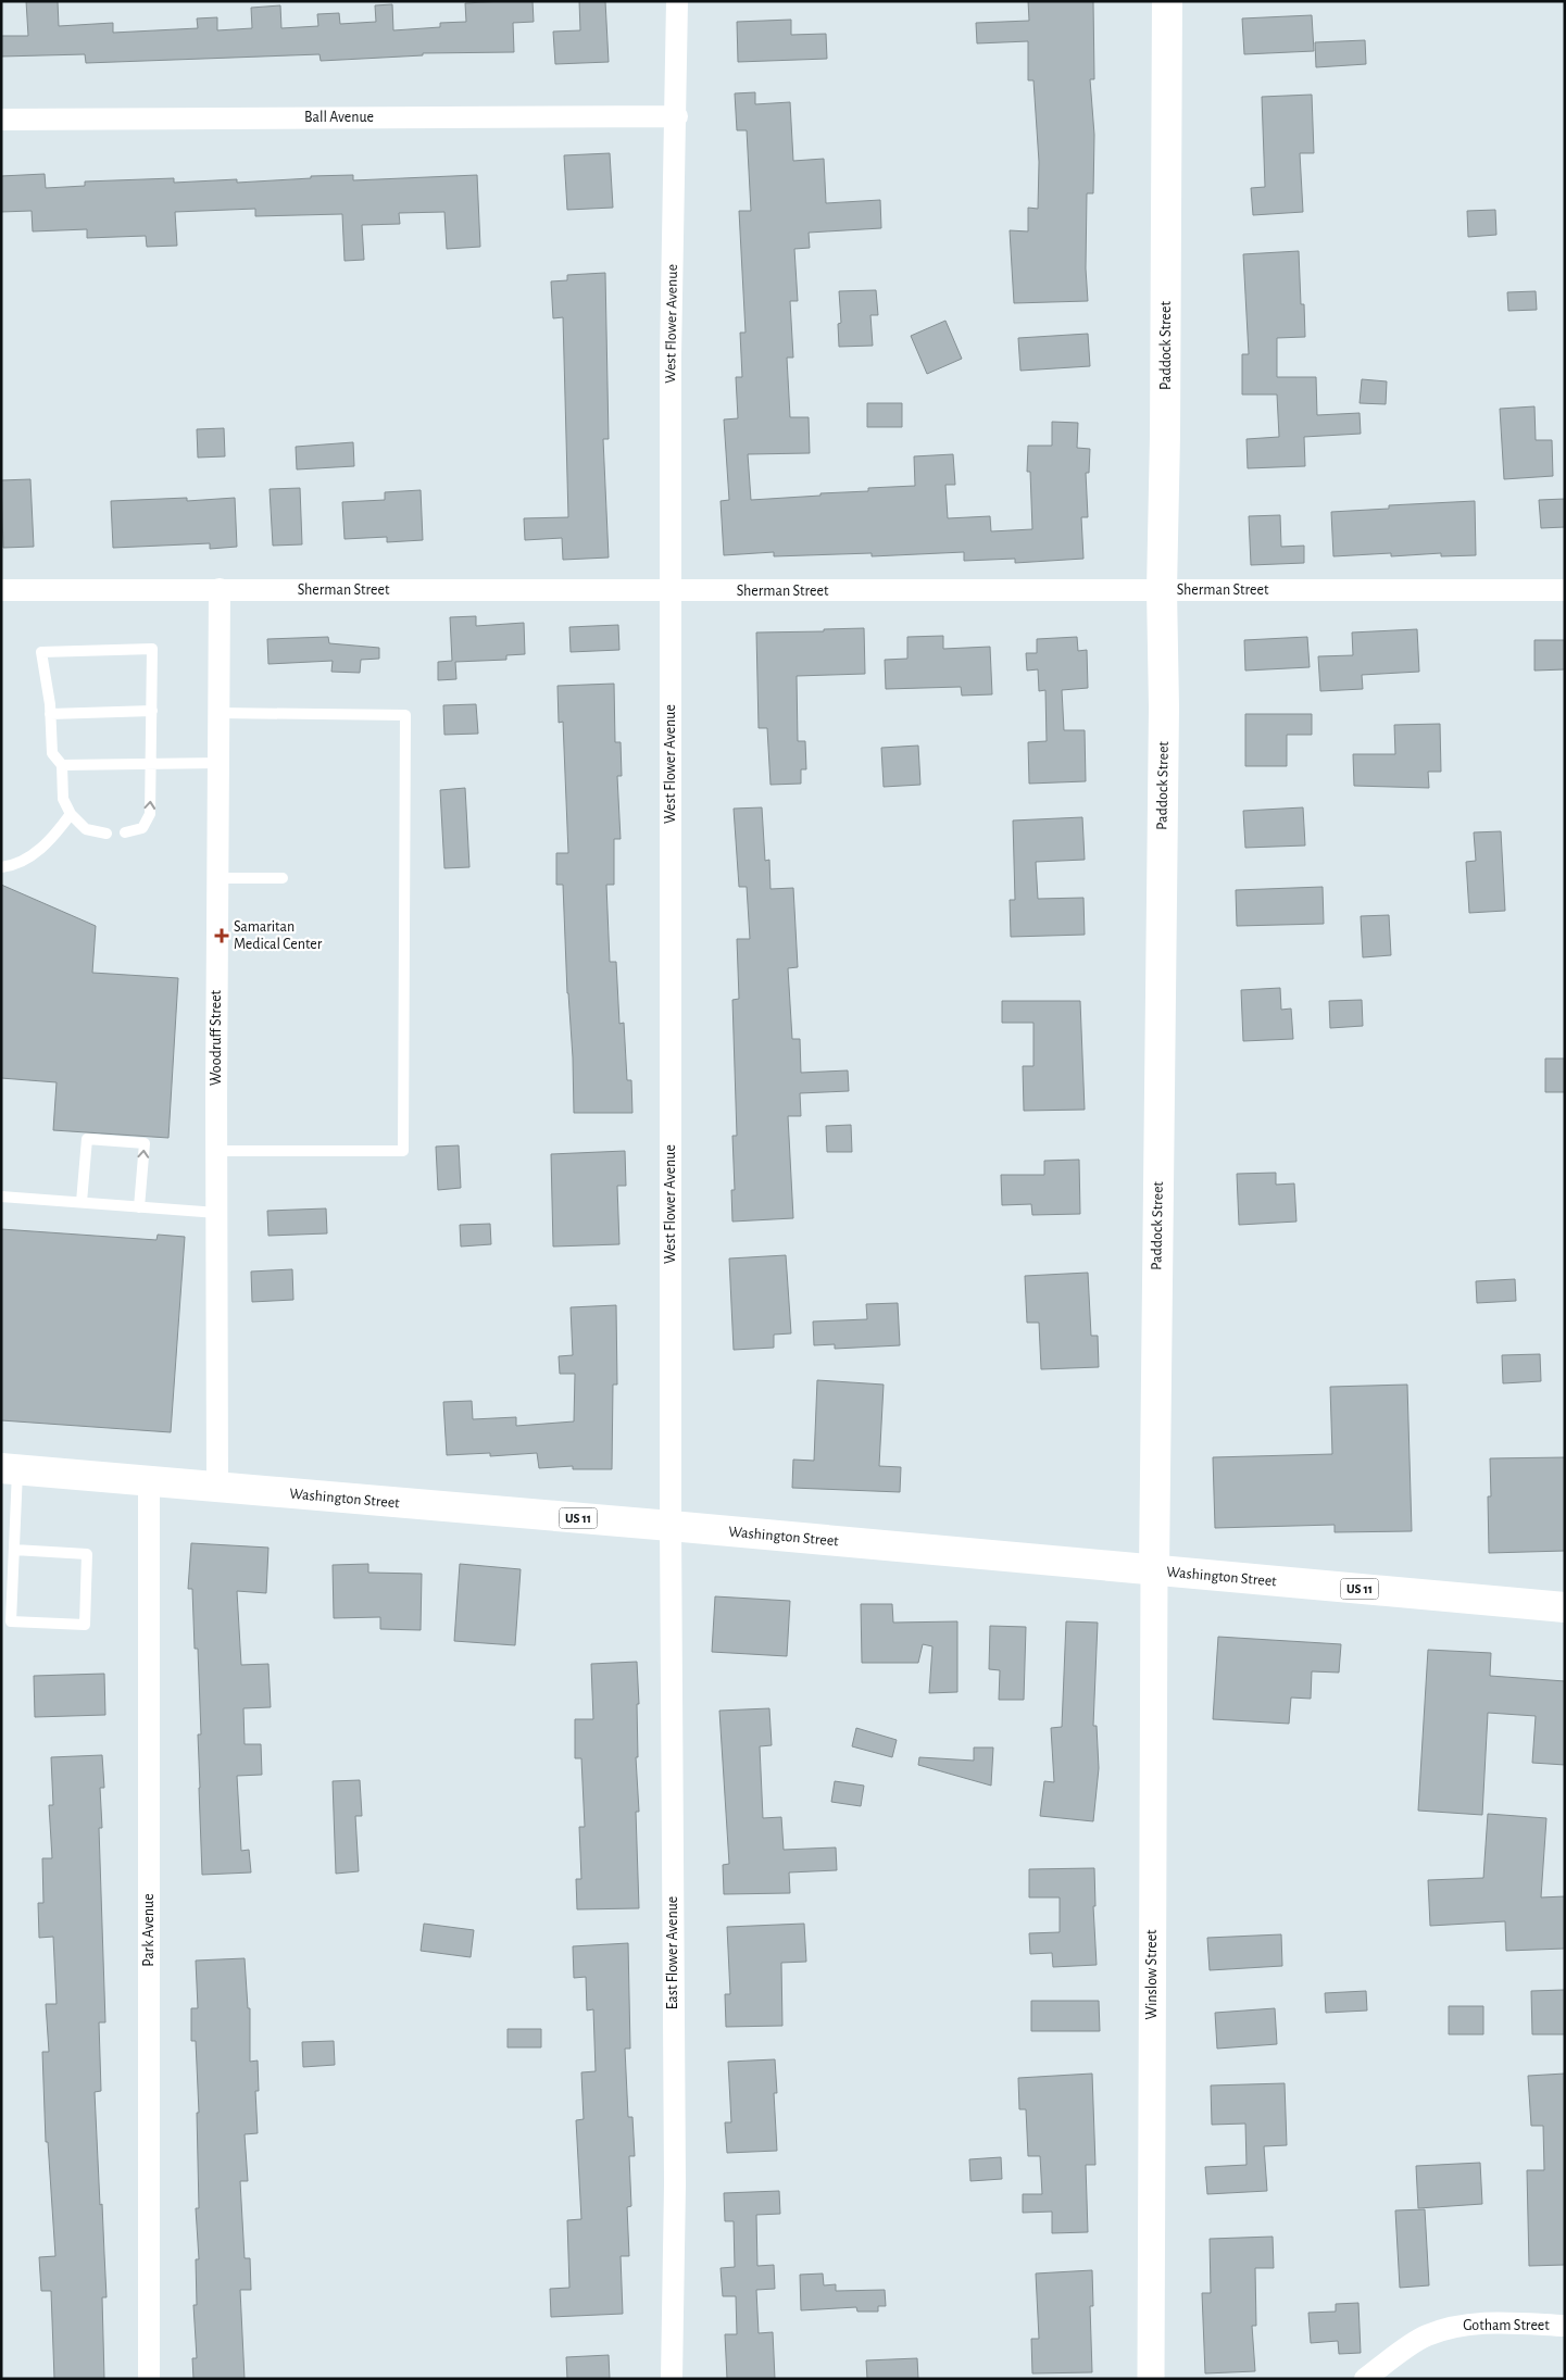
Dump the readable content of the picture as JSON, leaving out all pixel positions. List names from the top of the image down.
{
  "streets": {
    "main road": ["Paddock Street", "Washington Street", "US 11"],
    "street": [
      "Ball Avenue",
      "West Flower Avenue",
      "Sherman Street",
      "Woodruff Street",
      "Park Avenue",
      "East Flower Avenue",
      "Winslow Street",
      "Gotham Street"
    ]
  },
  "crossings": [
    ["Ball Avenue", "West Flower Avenue"],
    ["West Flower Avenue", "Sherman Street"],
    ["West Flower Avenue", "Washington Street"],
    ["West Flower Avenue", "East Flower Avenue"],
    ["Paddock Street", "Sherman Street"],
    ["Paddock Street", "Washington Street"],
    ["Paddock Street", "Winslow Street"],
    ["Sherman Street", "Woodruff Street"],
    ["Woodruff Street", "Washington Street"],
    ["Washington Street", "Park Avenue"],
    ["Washington Street", "East Flower Avenue"],
    ["Washington Street", "Winslow Street"]
  ],
  "places": {
    "health": ["Samaritan Medical Center"]
  }
}
